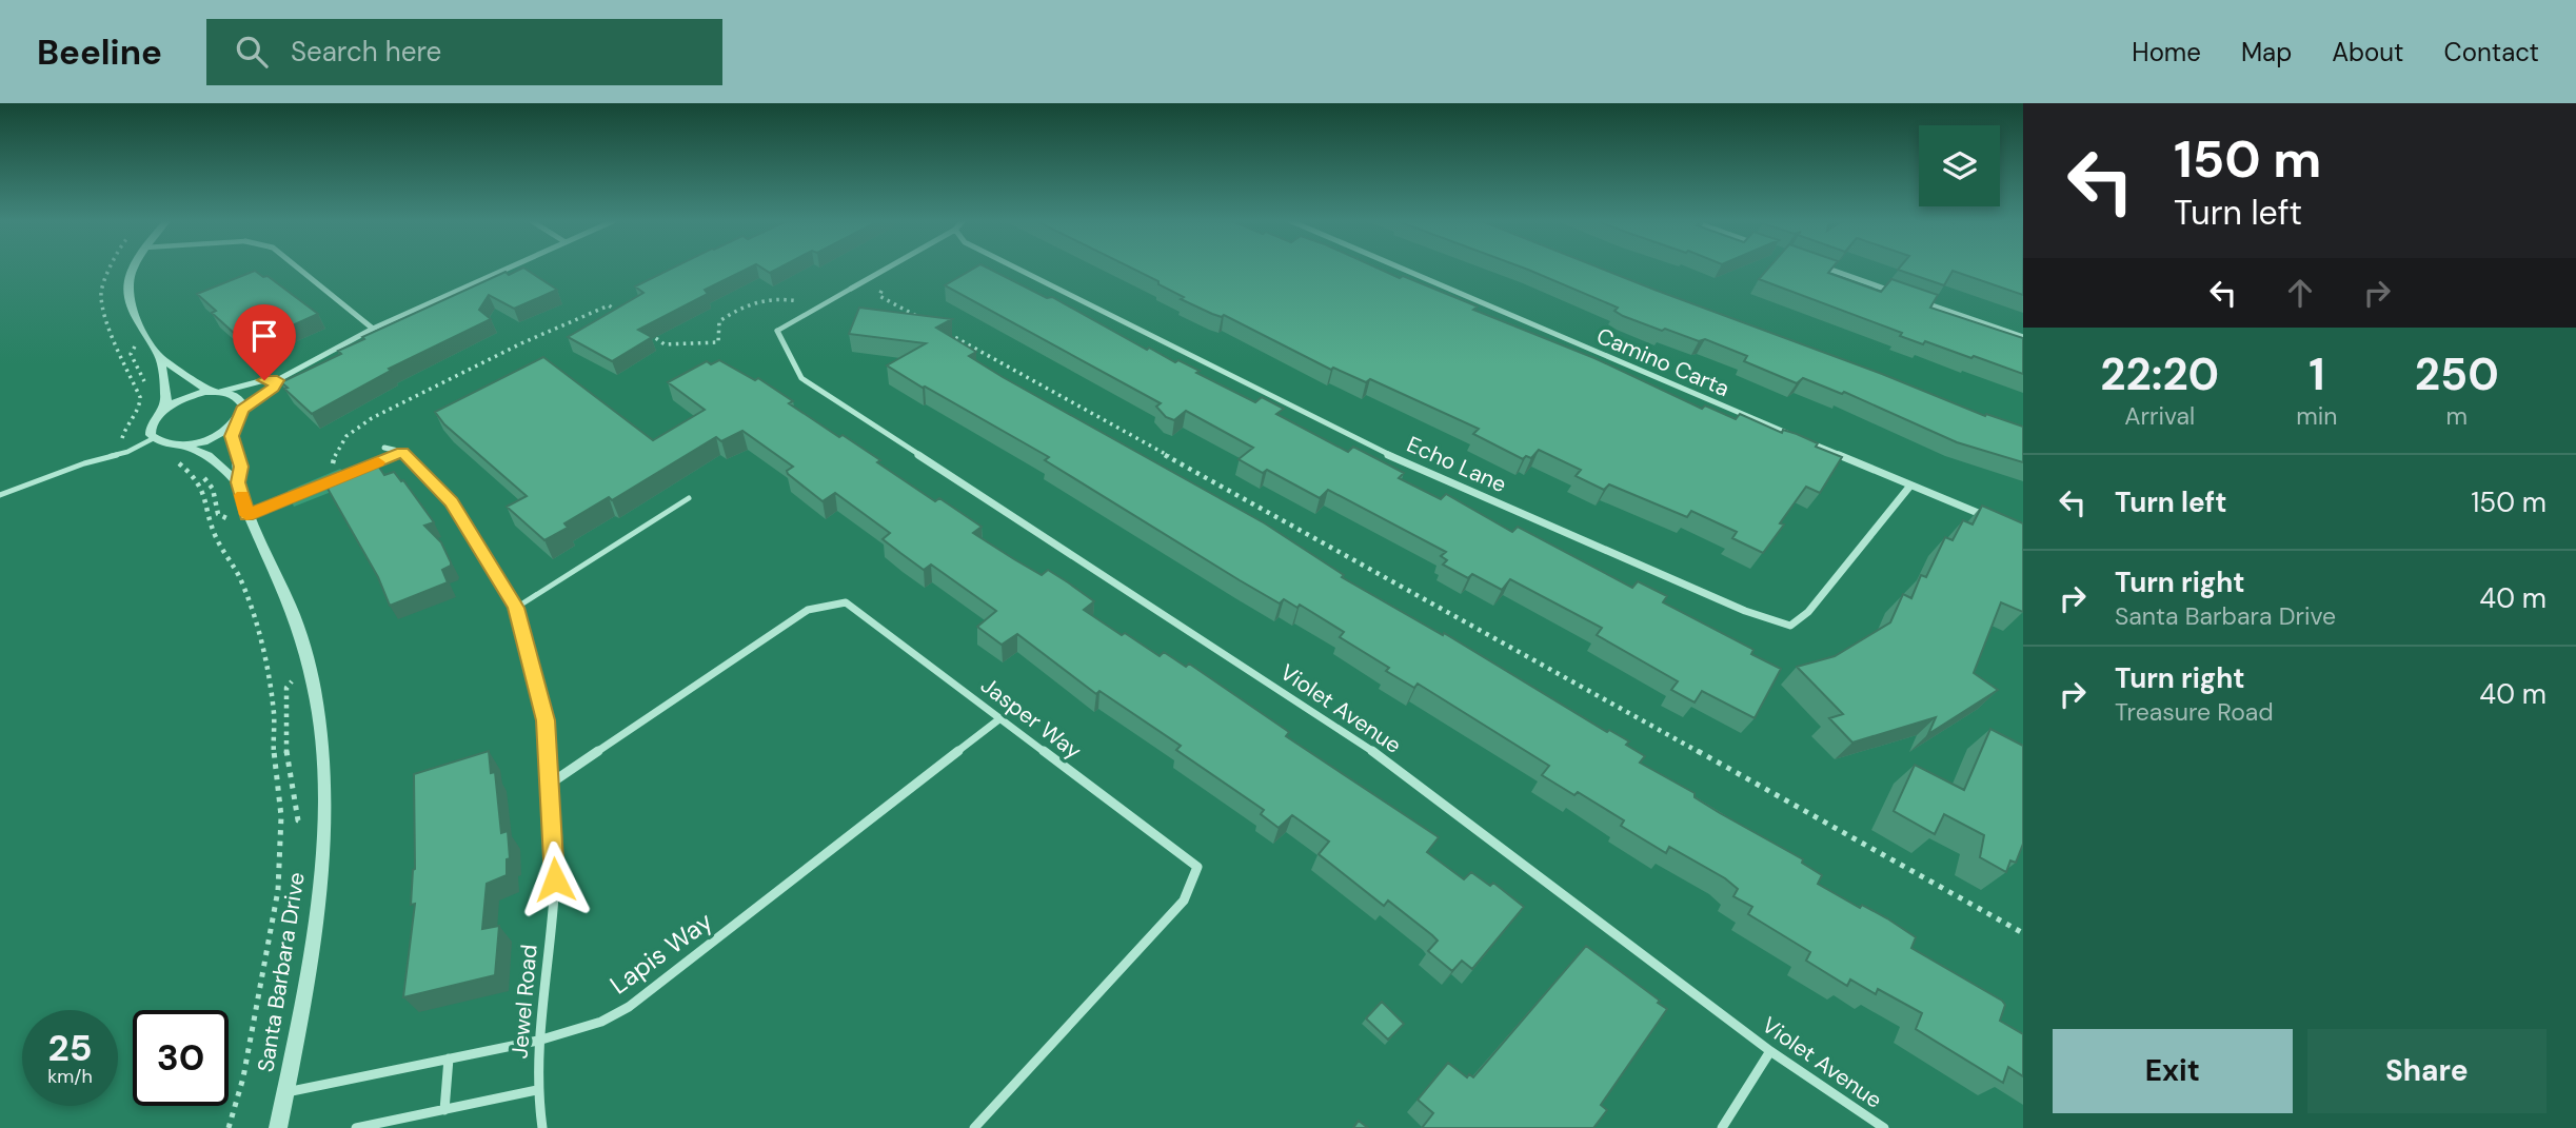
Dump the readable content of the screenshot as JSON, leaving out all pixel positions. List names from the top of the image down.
{
  "streets": {
    "street": [
      "Camino Carta",
      "Echo Lane",
      "Violet Avenue",
      "Jasper Way",
      "Lapis Way",
      "Santa Barbara Drive",
      "Jewel Road"
    ]
  },
  "crossings": [
    ["Camino Carta", "Echo Lane"],
    ["Jasper Way", "Lapis Way"],
    ["Jasper Way", "Jewel Road"],
    ["Lapis Way", "Santa Barbara Drive"],
    ["Lapis Way", "Jewel Road"]
  ],
  "page": {
    "header": "Beeline",
    "search": "Search here",
    "nav": [
      "Home",
      "Map",
      "About",
      "Contact"
    ],
    "turn": ["150 m", "Turn left"],
    "eta": [
      "22:20",
      "Arrival",
      "1",
      "min",
      "250",
      "m"
    ],
    "list": [
      {
        "name": "Turn left",
        "value": "150 m"
      },
      {
        "name": "Turn right",
        "note": "Santa Barbara Drive",
        "value": "40 m"
      },
      {
        "name": "Turn right",
        "note": "Treasure Road",
        "value": "40 m"
      }
    ],
    "speed": "25 km/h",
    "limit": "30",
    "buttons": ["Exit", "Share"]
  }
}
